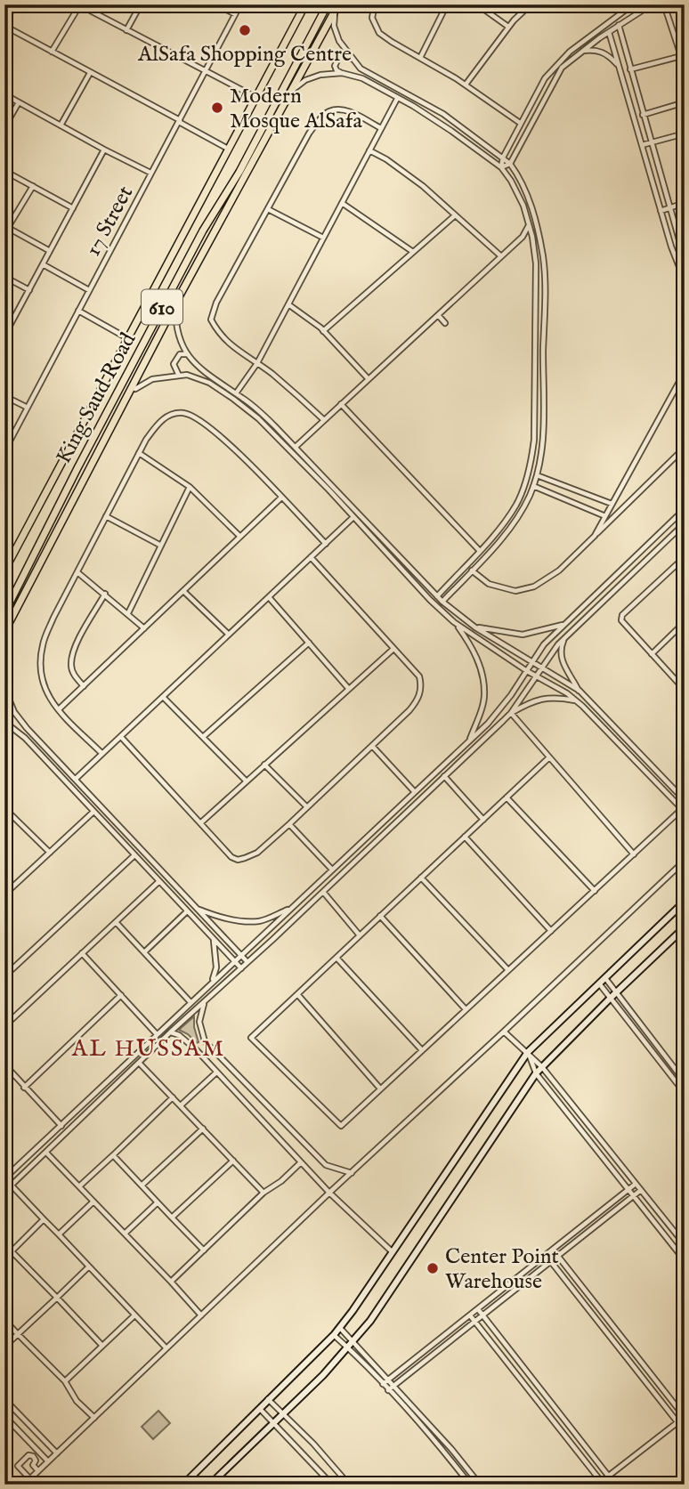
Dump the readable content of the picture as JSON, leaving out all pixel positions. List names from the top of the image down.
{
  "streets": {
    "main road": ["610", "King Saud Road"],
    "street": ["17 Street"]
  },
  "districts": ["AL HUSSAM"],
  "places": ["AlSafa Shopping Centre", "Modern Mosque AlSafa", "Center Point Warehouse"]
}
